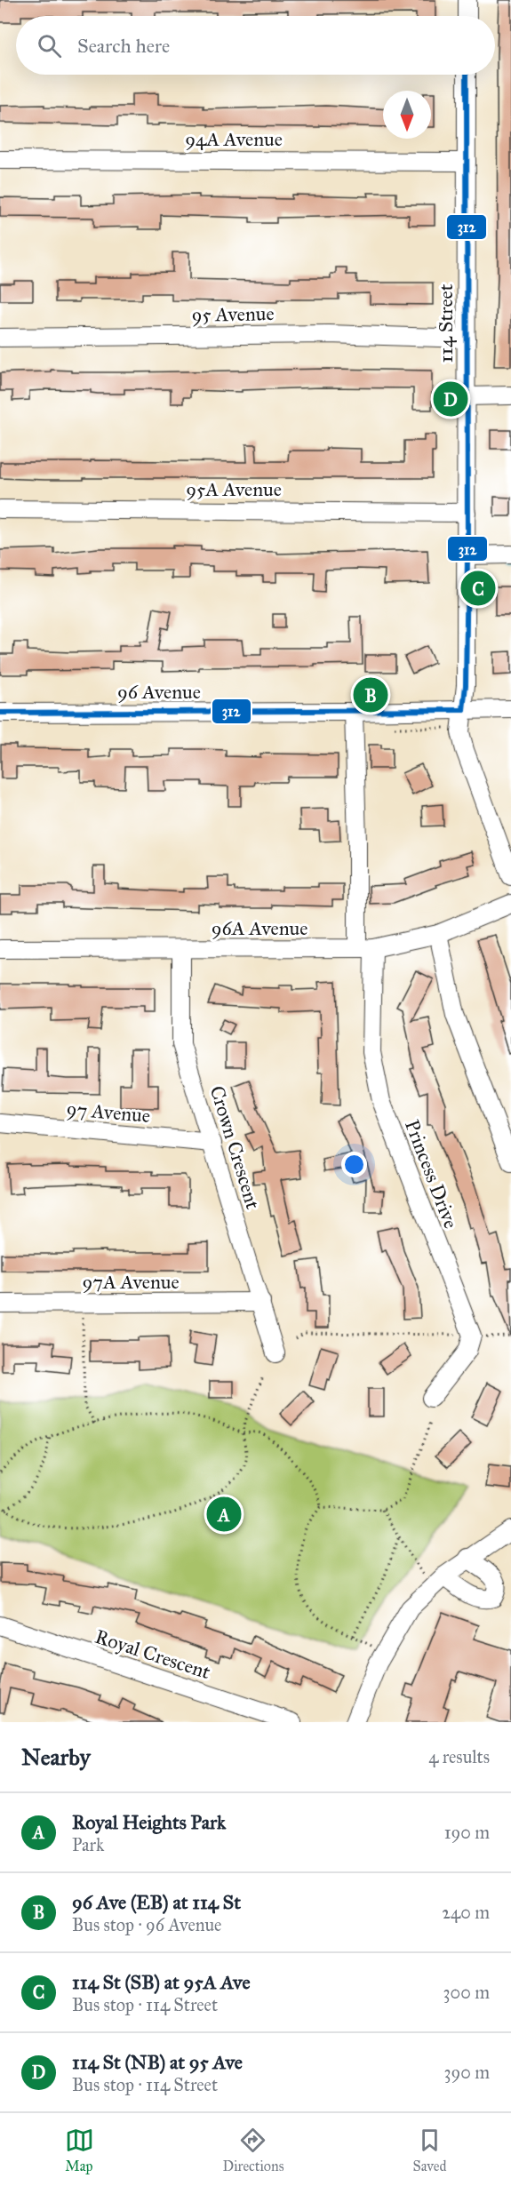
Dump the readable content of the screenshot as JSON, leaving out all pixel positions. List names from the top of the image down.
{
  "streets": {
    "street": [
      "94A Avenue",
      "95 Avenue",
      "114 Street",
      "95A Avenue",
      "96 Avenue",
      "96A Avenue",
      "97 Avenue",
      "Crown Crescent",
      "Princess Drive",
      "97A Avenue",
      "Royal Crescent"
    ]
  },
  "crossings": [
    ["94A Avenue", "114 Street"],
    ["95 Avenue", "114 Street"],
    ["114 Street", "95A Avenue"],
    ["114 Street", "96 Avenue"],
    ["96A Avenue", "Crown Crescent"],
    ["96A Avenue", "Princess Drive"],
    ["97 Avenue", "Crown Crescent"],
    ["Crown Crescent", "97A Avenue"]
  ],
  "lines": ["transit line 312"],
  "north": "bottom",
  "page": {
    "search": "Search here",
    "pins": [
      "D",
      "C",
      "B",
      "A"
    ],
    "heading": ["Nearby", "4 results"],
    "list": [
      {
        "mark": "A",
        "name": "Royal Heights Park",
        "note": "Park",
        "value": "190 m"
      },
      {
        "mark": "B",
        "name": "96 Ave (EB) at 114 St",
        "note": "Bus stop · 96 Avenue",
        "value": "240 m"
      },
      {
        "mark": "C",
        "name": "114 St (SB) at 95A Ave",
        "note": "Bus stop · 114 Street",
        "value": "300 m"
      },
      {
        "mark": "D",
        "name": "114 St (NB) at 95 Ave",
        "note": "Bus stop · 114 Street",
        "value": "390 m"
      }
    ],
    "nav": ["Map", "Directions", "Saved"]
  }
}
